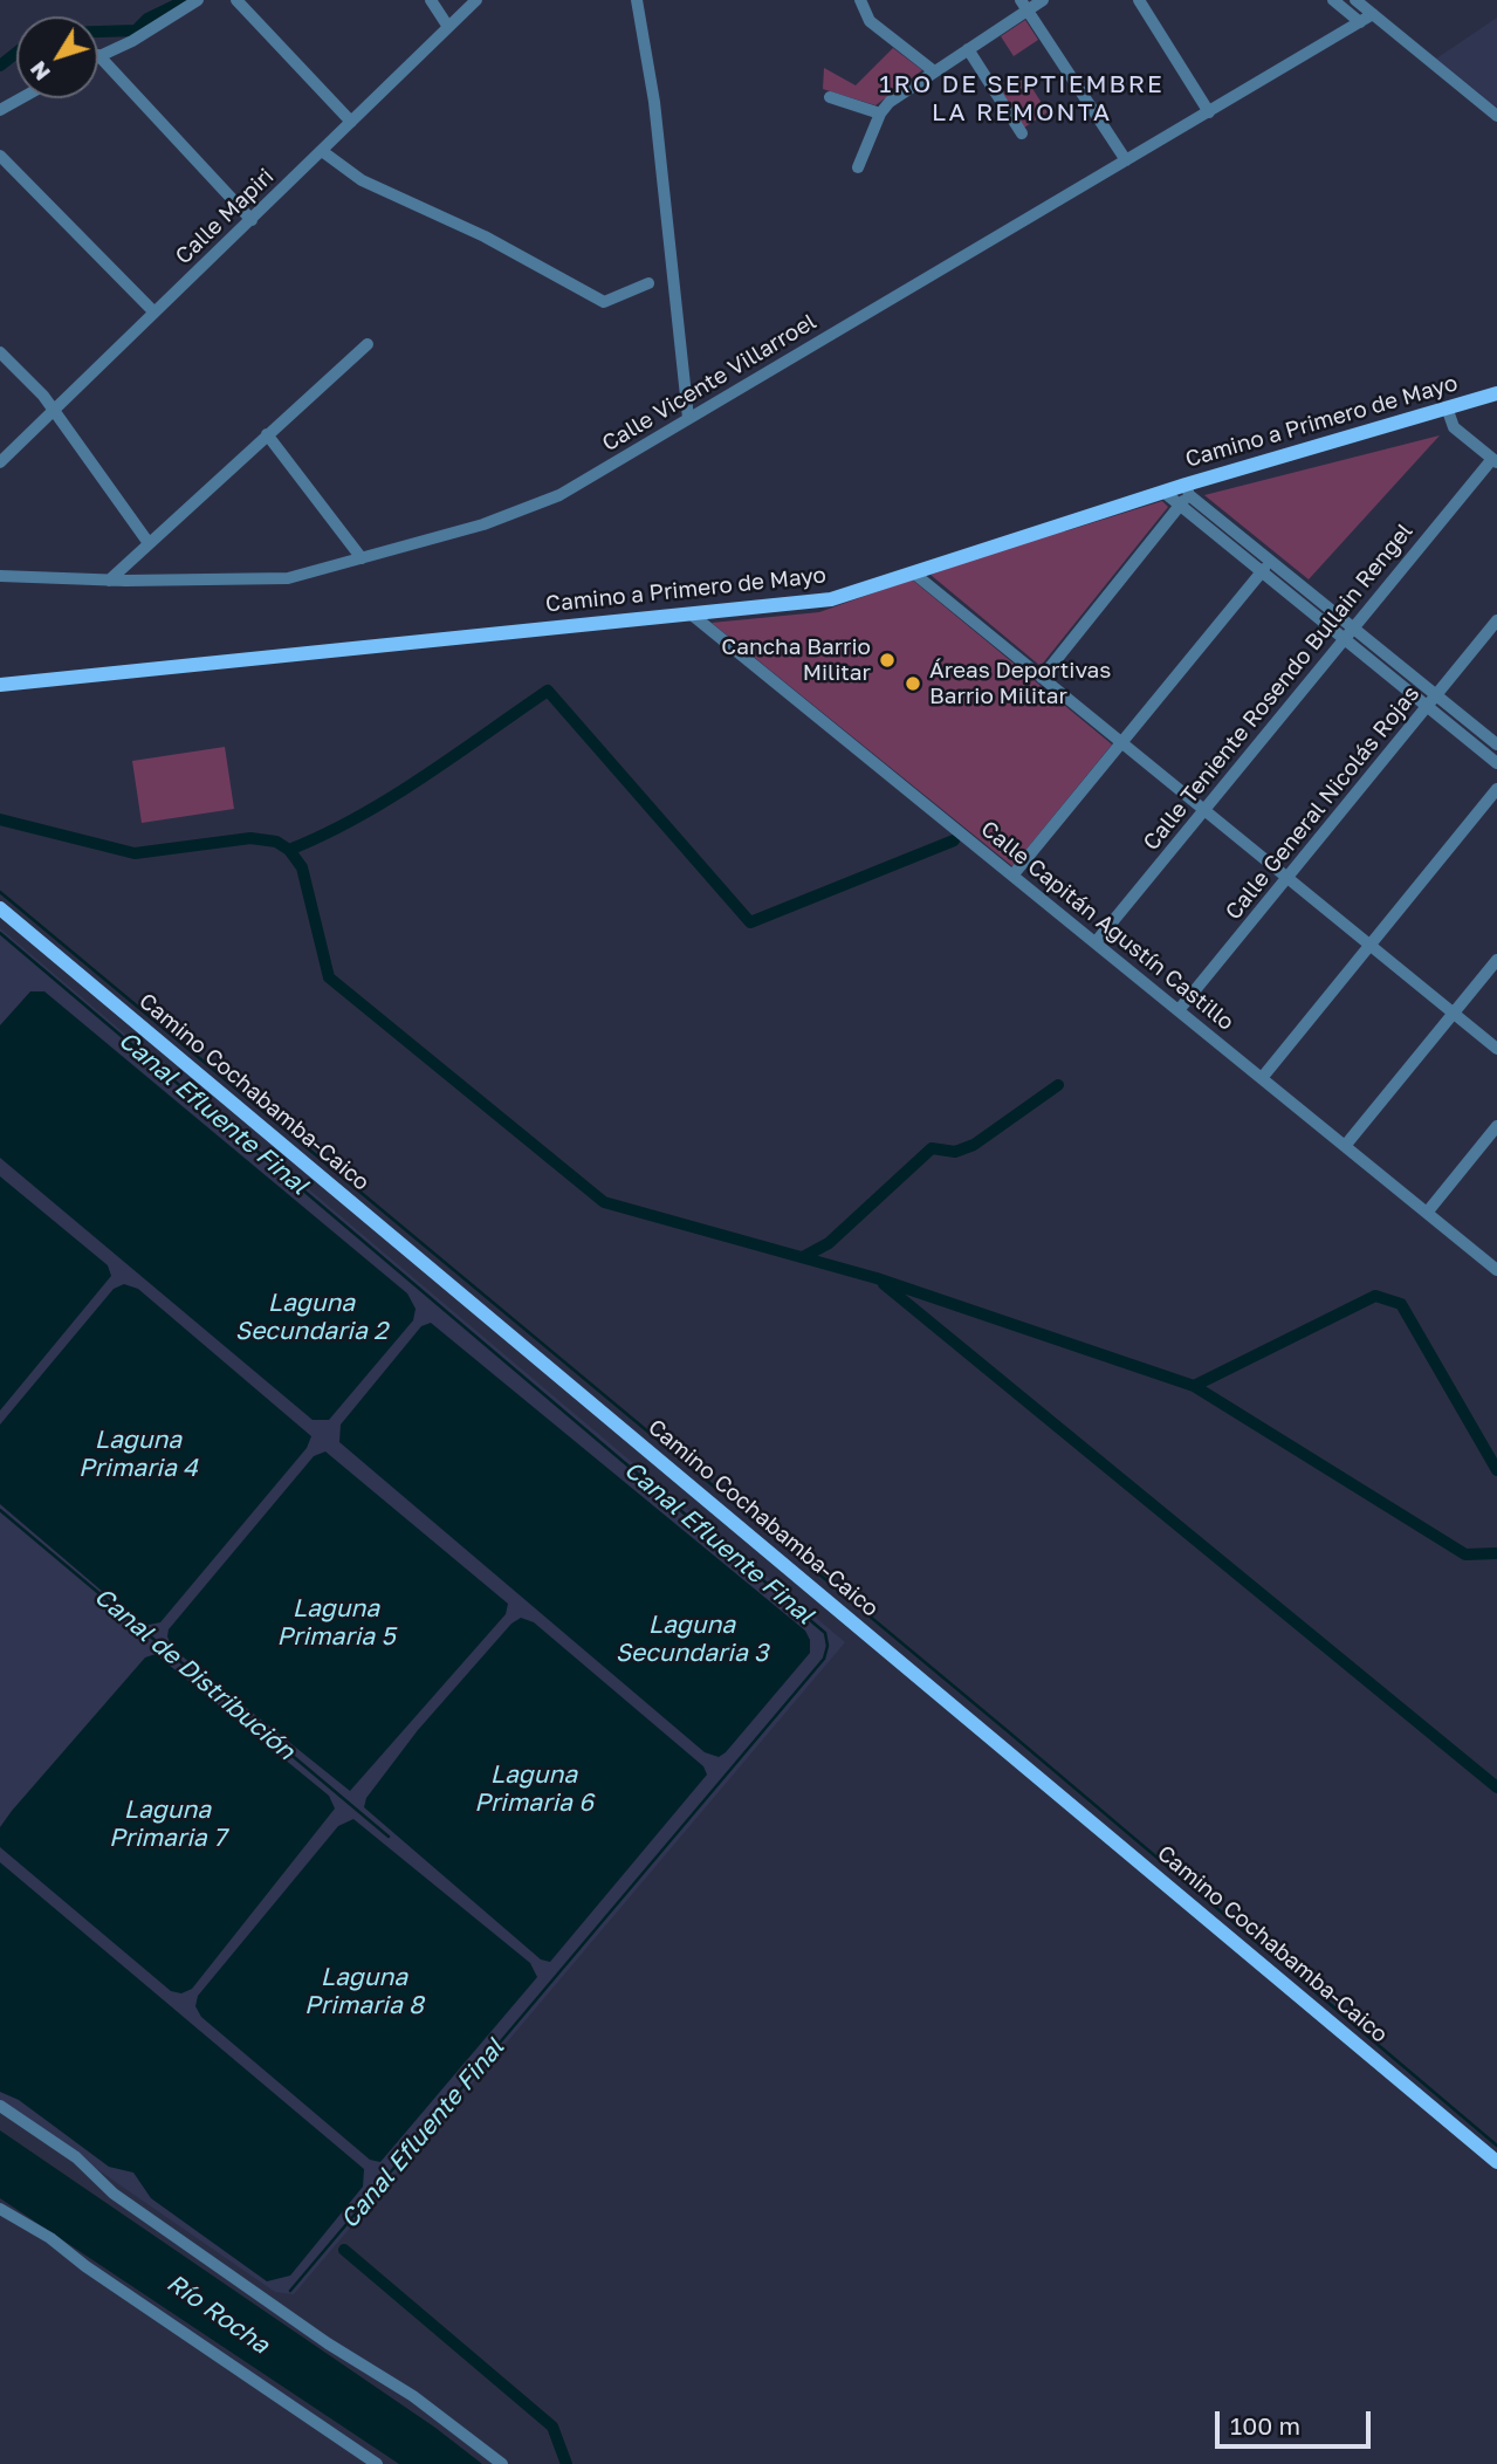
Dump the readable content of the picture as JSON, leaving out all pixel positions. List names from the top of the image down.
{
  "streets": {
    "main road": ["Camino a Primero de Mayo", "Camino Cochabamba-Caico"],
    "street": [
      "Calle Mapiri",
      "Calle Vicente Villarroel",
      "Calle Teniente Rosendo Bullain Rengel",
      "Calle General Nicolás Rojas",
      "Calle Capitán Agustín Castillo"
    ]
  },
  "crossings": [
    ["Camino a Primero de Mayo", "Calle Capitán Agustín Castillo"],
    ["Calle Teniente Rosendo Bullain Rengel", "Calle Capitán Agustín Castillo"],
    ["Calle General Nicolás Rojas", "Calle Capitán Agustín Castillo"]
  ],
  "districts": ["1RO DE SEPTIEMBRE LA REMONTA"],
  "water": [
    "Canal Efluente Final",
    "Laguna Secundaria 2",
    "Laguna Primaria 4",
    "Laguna Primaria 5",
    "Laguna Secundaria 3",
    "Canal de Distribución",
    "Laguna Primaria 6",
    "Laguna Primaria 7",
    "Laguna Primaria 8",
    "Río Rocha"
  ],
  "places": ["Cancha Barrio Militar", "Áreas Deportivas Barrio Militar"],
  "scale_bar": "100 m",
  "north": "bottom left"
}
